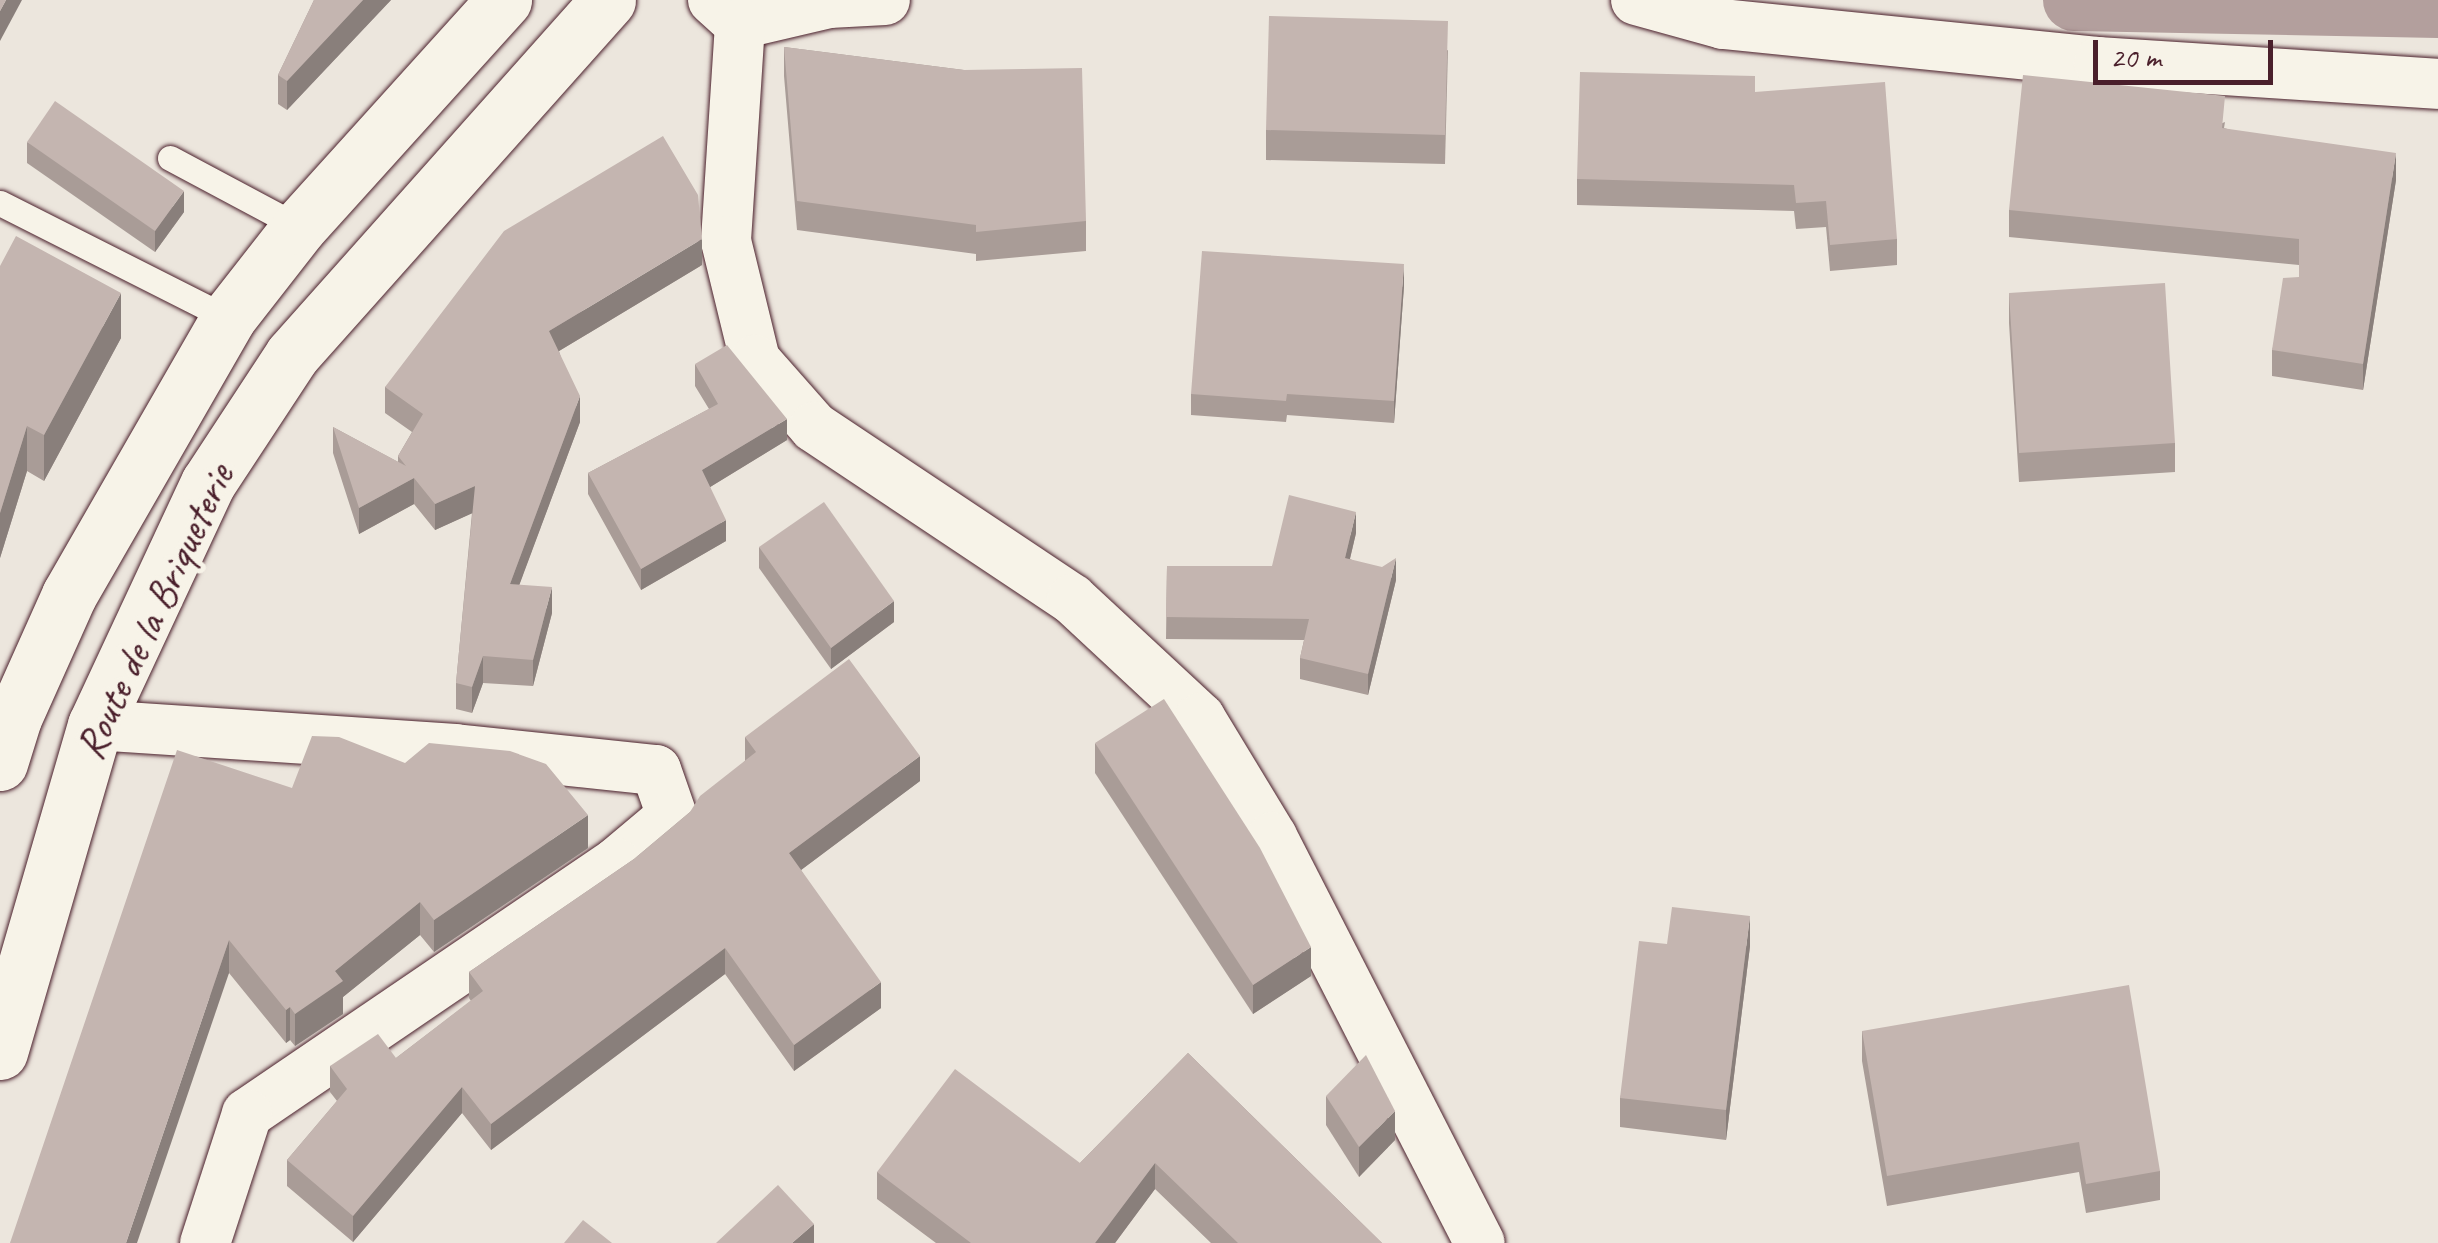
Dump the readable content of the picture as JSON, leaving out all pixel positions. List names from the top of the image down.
{
  "streets": {
    "street": ["Route de la Briqueterie"]
  },
  "scale_bar": "20 m"
}
